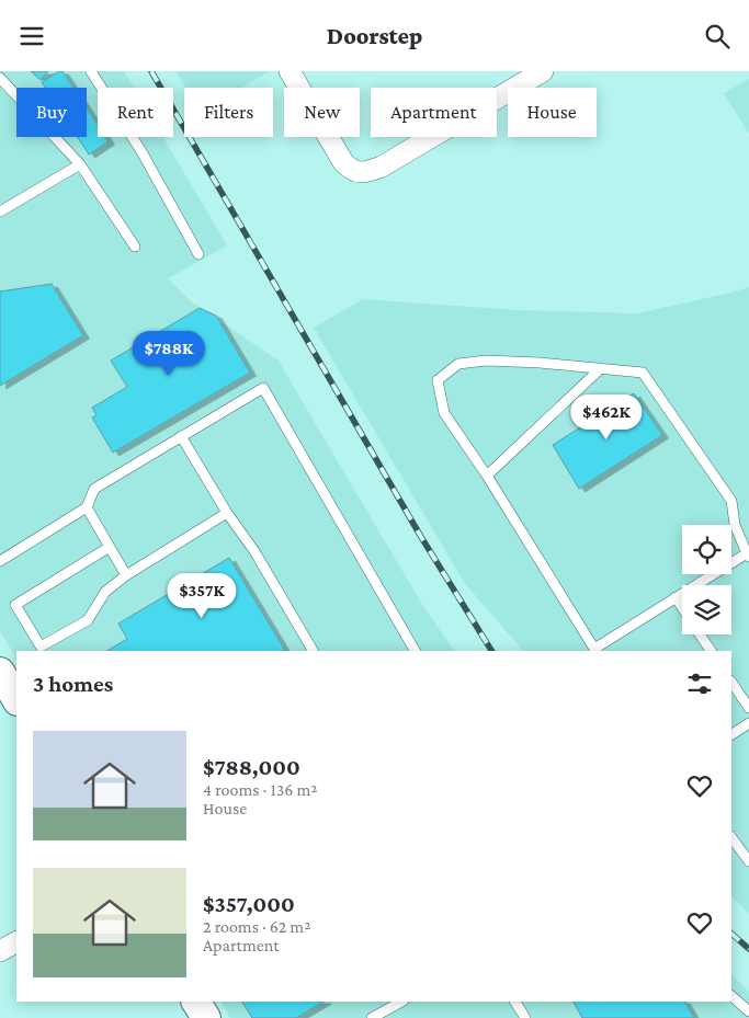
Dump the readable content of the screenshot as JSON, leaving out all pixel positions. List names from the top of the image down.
{
  "page": {
    "header": "Doorstep",
    "chip": [
      "Buy",
      "Rent",
      "Filters",
      "New",
      "Apartment",
      "House"
    ],
    "price": ["$788K", "$462K", "$357K"],
    "heading": "3 homes",
    "list": [
      {
        "name": "$788,000",
        "note": "4 rooms · 136 m² · House"
      },
      {
        "name": "$357,000",
        "note": "2 rooms · 62 m² · Apartment"
      }
    ]
  }
}
